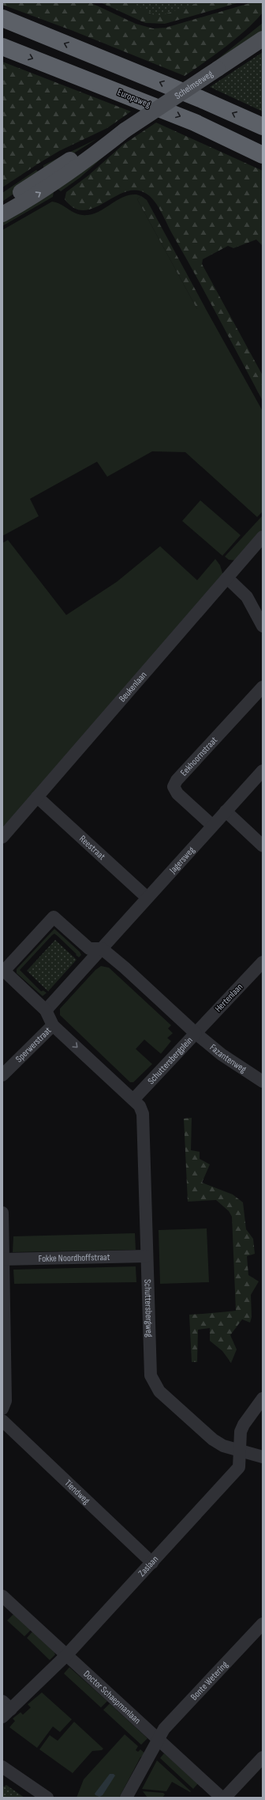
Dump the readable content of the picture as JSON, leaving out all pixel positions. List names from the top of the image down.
{
  "streets": {
    "highway": ["Europaweg"],
    "main road": ["Schelmseweg"],
    "street": [
      "Beukenlaan",
      "Eekhoornstraat",
      "Reestraat",
      "Jagersweg",
      "Hertenlaan",
      "Sperwerstraat",
      "Fazantenweg",
      "Schuttersbergplein",
      "Fokke Noordhoffstraat",
      "Schuttersbergweg",
      "Tiendweg",
      "Zaslaan",
      "Bonte Wetering",
      "Doctor Schaepmanlaan"
    ]
  },
  "crossings": [
    ["Beukenlaan", "Reestraat"],
    ["Eekhoornstraat", "Jagersweg"],
    ["Reestraat", "Jagersweg"],
    ["Jagersweg", "Schuttersbergplein"],
    ["Hertenlaan", "Fazantenweg"],
    ["Hertenlaan", "Schuttersbergplein"],
    ["Fazantenweg", "Schuttersbergplein"],
    ["Schuttersbergplein", "Schuttersbergweg"],
    ["Fokke Noordhoffstraat", "Schuttersbergweg"],
    ["Schuttersbergweg", "Zaslaan"],
    ["Tiendweg", "Zaslaan"],
    ["Zaslaan", "Doctor Schaepmanlaan"],
    ["Bonte Wetering", "Doctor Schaepmanlaan"]
  ]
}
